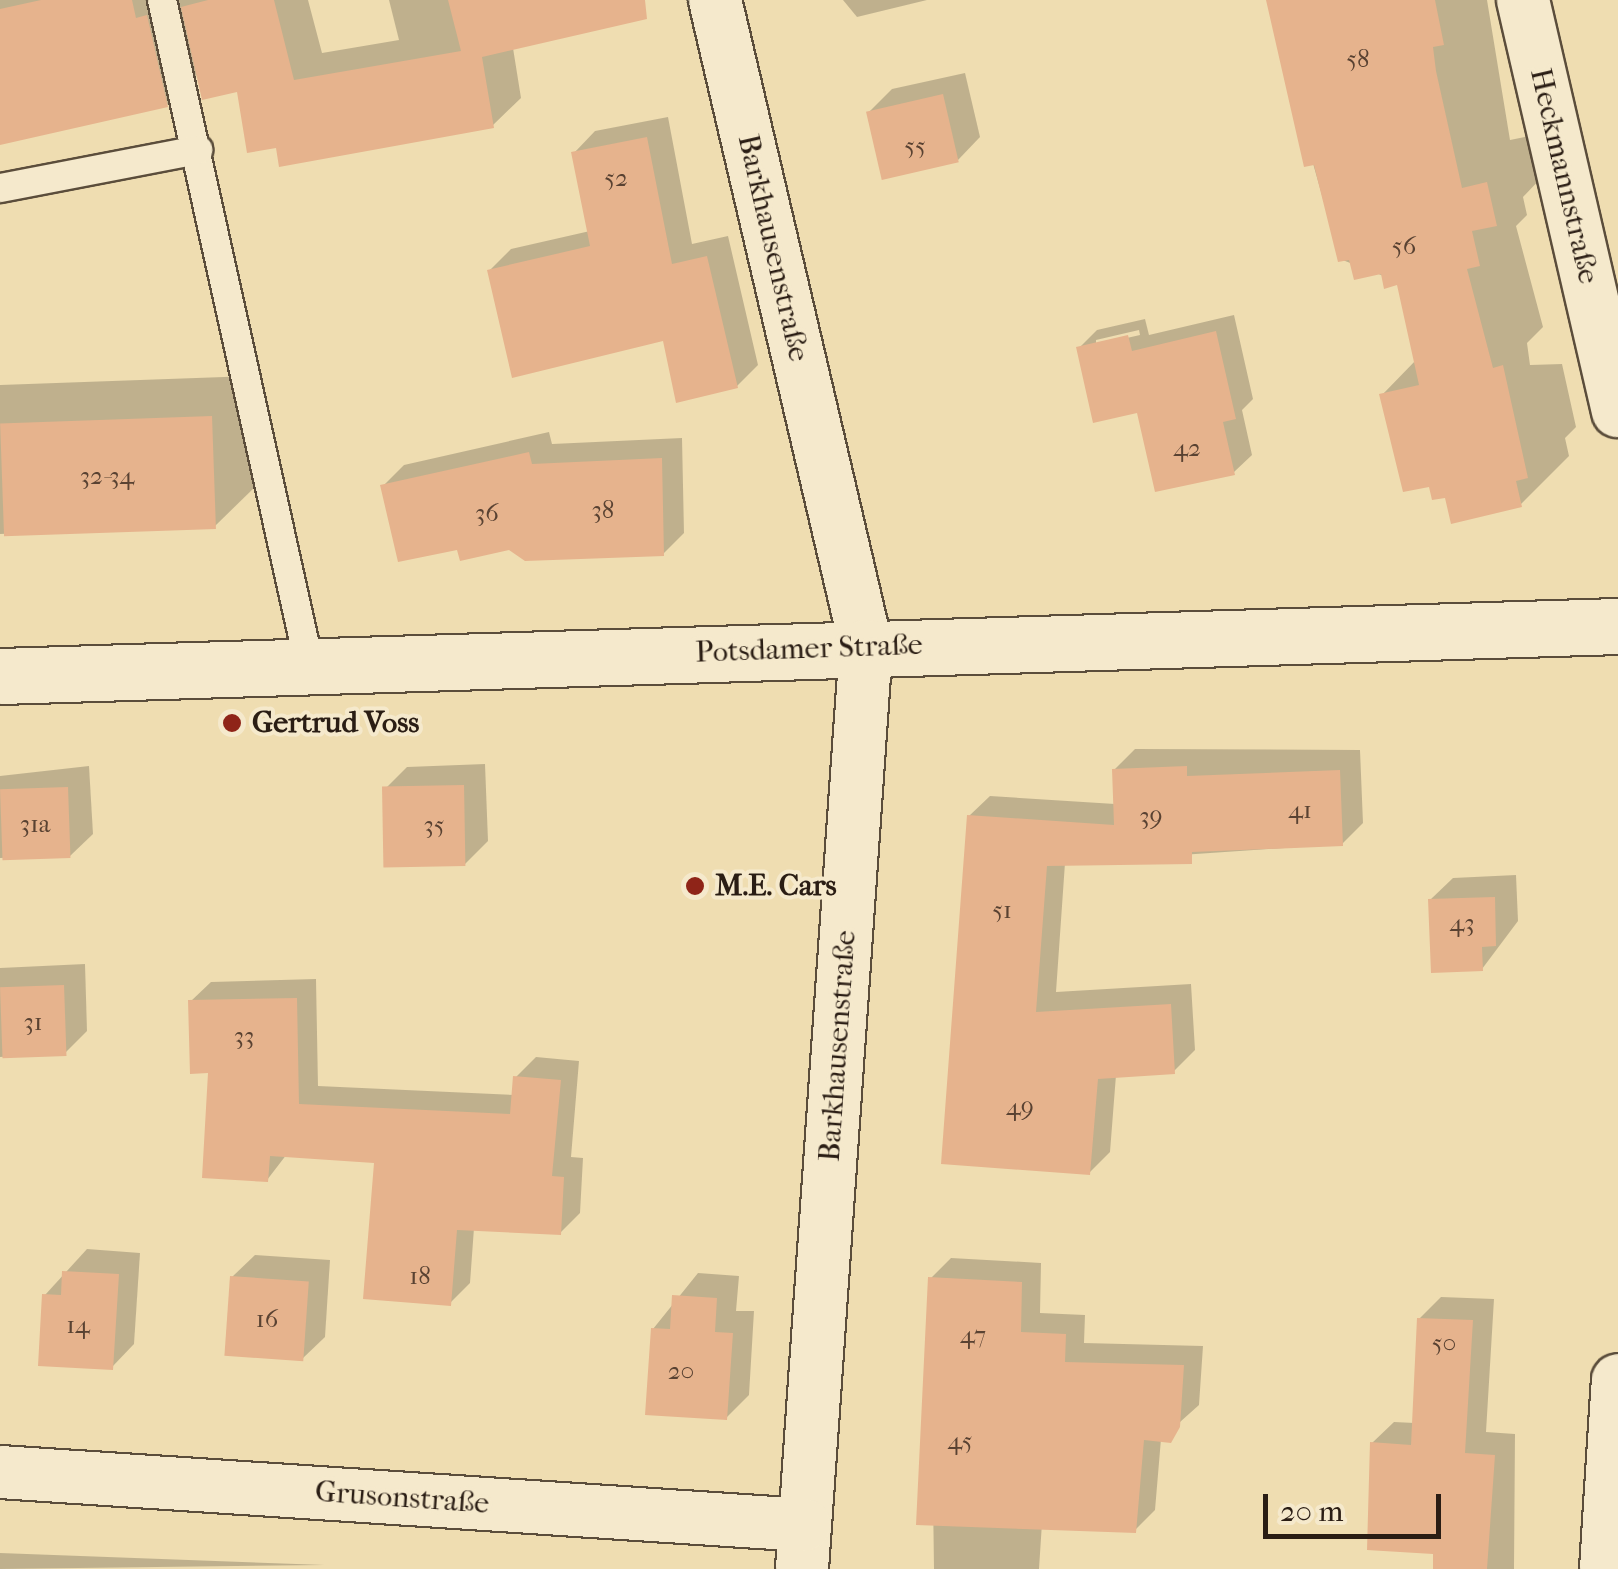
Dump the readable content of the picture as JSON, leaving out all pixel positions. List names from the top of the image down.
{
  "streets": {
    "street": [
      "Heckmannstraße",
      "Barkhausenstraße",
      "Potsdamer Straße",
      "Grusonstraße"
    ]
  },
  "crossings": [
    ["Barkhausenstraße", "Potsdamer Straße"],
    ["Barkhausenstraße", "Grusonstraße"]
  ],
  "places": ["Gertrud Voss", "M.E. Cars"],
  "house_numbers": [
    "58",
    "55",
    "52",
    "56",
    "42",
    "32-34",
    "38",
    "36",
    "41",
    "39",
    "31a",
    "35",
    "51",
    "43",
    "31",
    "33",
    "49",
    "18",
    "16",
    "14",
    "47",
    "50",
    "20",
    "45"
  ],
  "scale_bar": "20 m"
}
